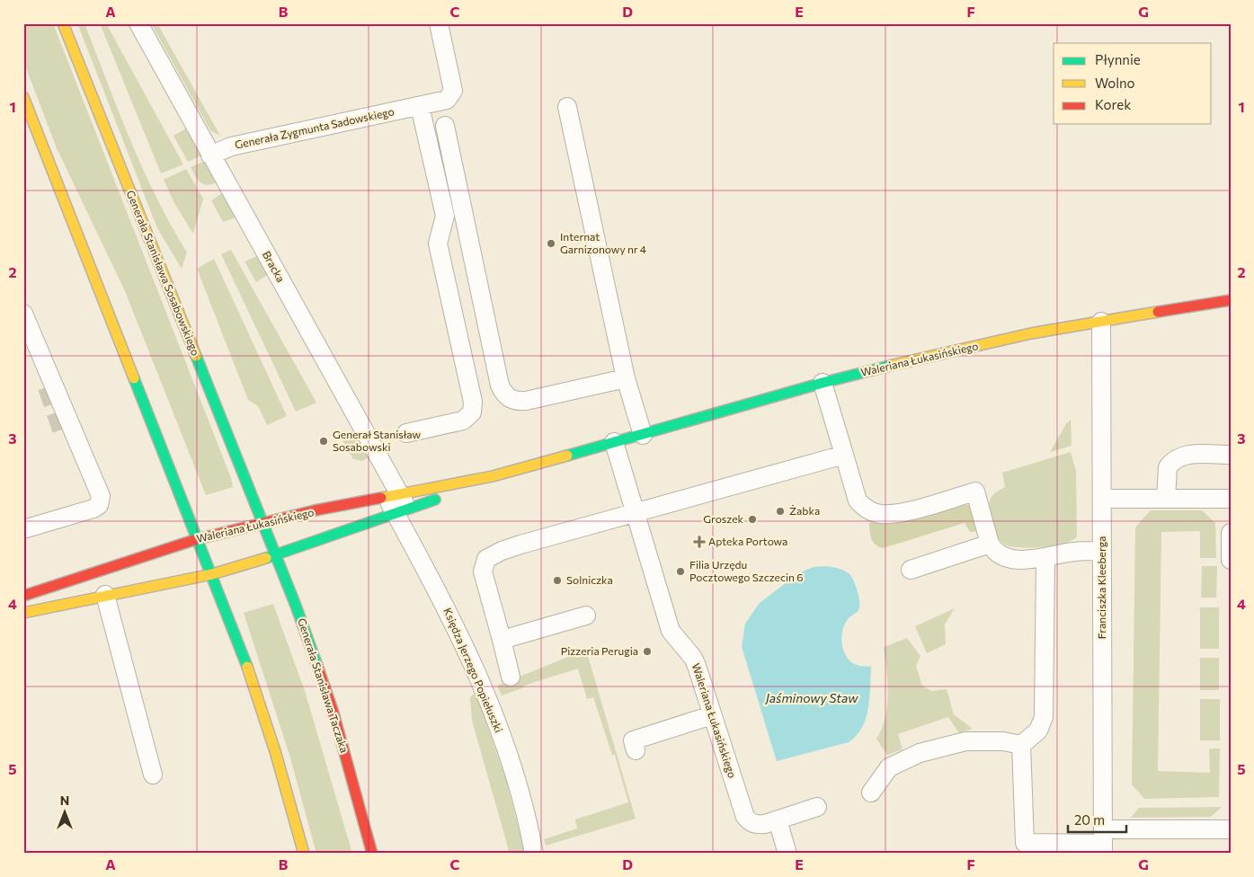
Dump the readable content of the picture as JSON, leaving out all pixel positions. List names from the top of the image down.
{
  "streets": {
    "street": [
      "Generała Zygmunta Sadowskiego",
      "Bracka",
      "Generała Stanisława Sosabowskiego",
      "Waleriana Łukasińskiego",
      "Franciszka Kleeberga",
      "Księdza Jerzego Popiełuszki",
      "Generała Stanisława Taczaka"
    ]
  },
  "crossings": [
    ["Generała Zygmunta Sadowskiego", "Bracka"],
    ["Bracka", "Waleriana Łukasińskiego"],
    ["Bracka", "Księdza Jerzego Popiełuszki"],
    ["Generała Stanisława Sosabowskiego", "Waleriana Łukasińskiego"],
    ["Generała Stanisława Sosabowskiego", "Generała Stanisława Taczaka"],
    ["Waleriana Łukasińskiego", "Franciszka Kleeberga"],
    ["Waleriana Łukasińskiego", "Księdza Jerzego Popiełuszki"],
    ["Waleriana Łukasińskiego", "Generała Stanisława Taczaka"]
  ],
  "water": ["Jaśminowy Staw"],
  "places": {
    "other": [
      "Internat Garnizonowy nr 4",
      "Generał Stanisław Sosabowski",
      "Żabka",
      "Groszek",
      "Filia Urzędu Pocztowego Szczecin 6",
      "Solniczka",
      "Pizzeria Perugia"
    ],
    "health": ["Apteka Portowa"]
  },
  "legend": ["Płynnie", "Wolno", "Korek"],
  "scale_bar": "20 m",
  "north": "top",
  "grid": {
    "columns": [
      "A",
      "B",
      "C",
      "D",
      "E",
      "F",
      "G"
    ],
    "rows": [
      "1",
      "2",
      "3",
      "4",
      "5"
    ]
  }
}
